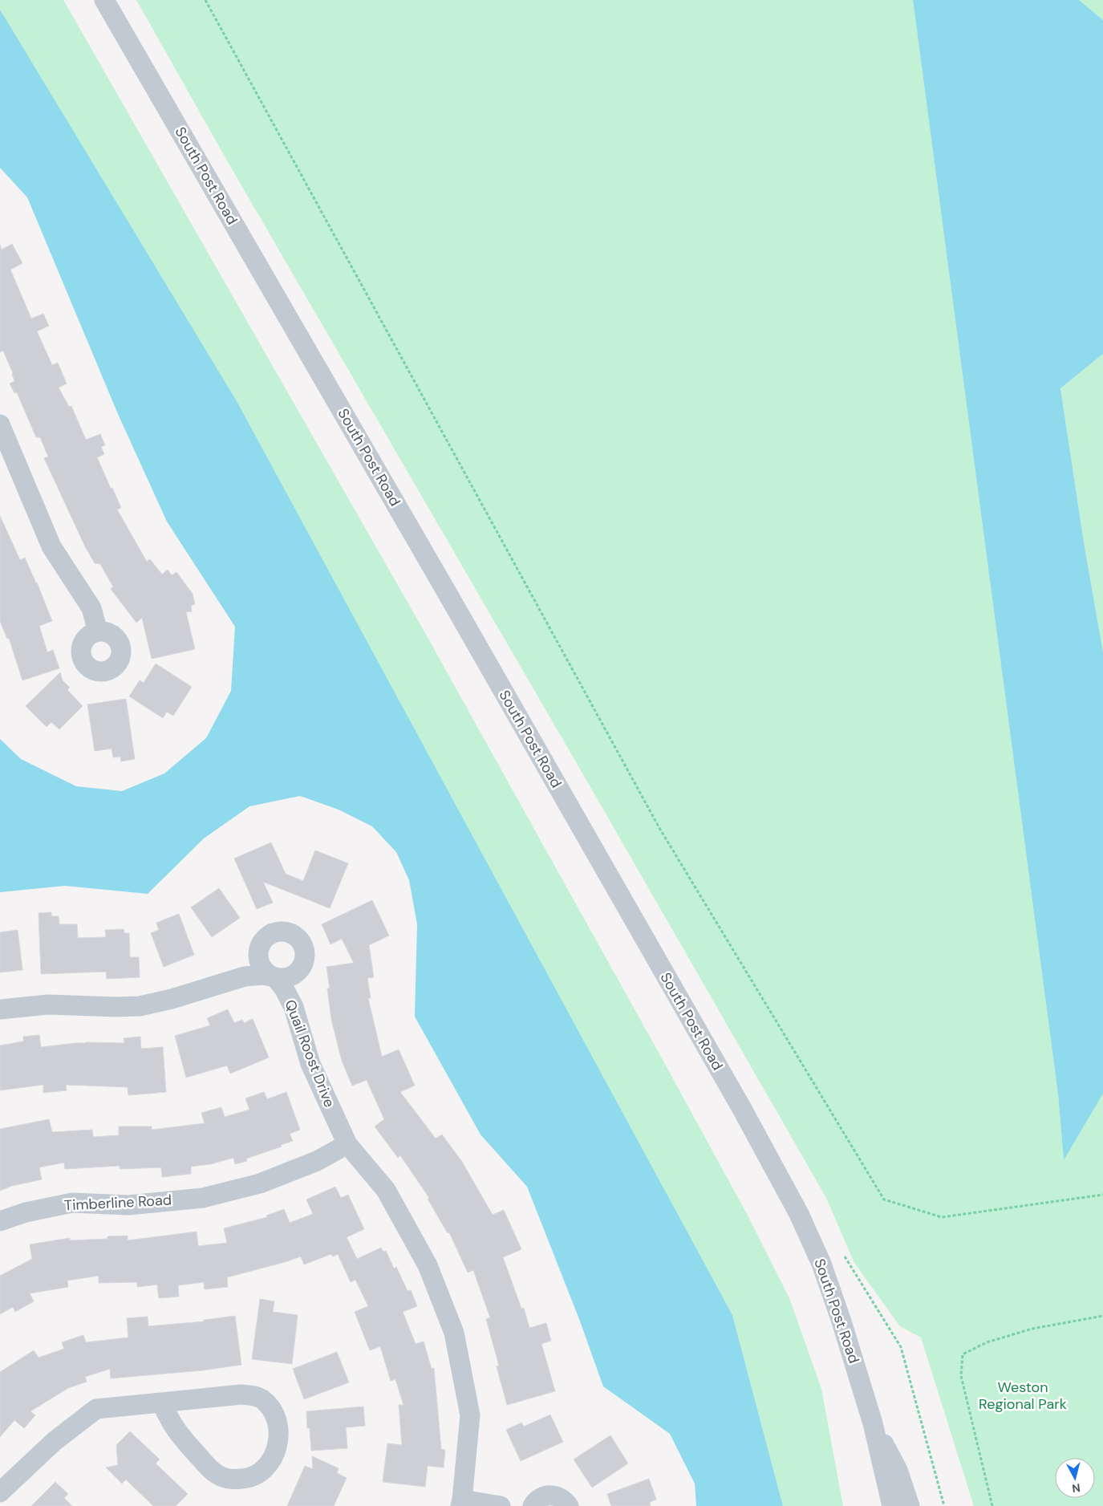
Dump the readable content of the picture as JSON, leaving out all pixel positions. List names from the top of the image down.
{
  "streets": {
    "street": ["South Post Road", "Quail Roost Drive", "Timberline Road"]
  },
  "crossings": [
    ["Quail Roost Drive", "Timberline Road"]
  ],
  "parks": ["Weston Regional Park"],
  "north": "bottom"
}
